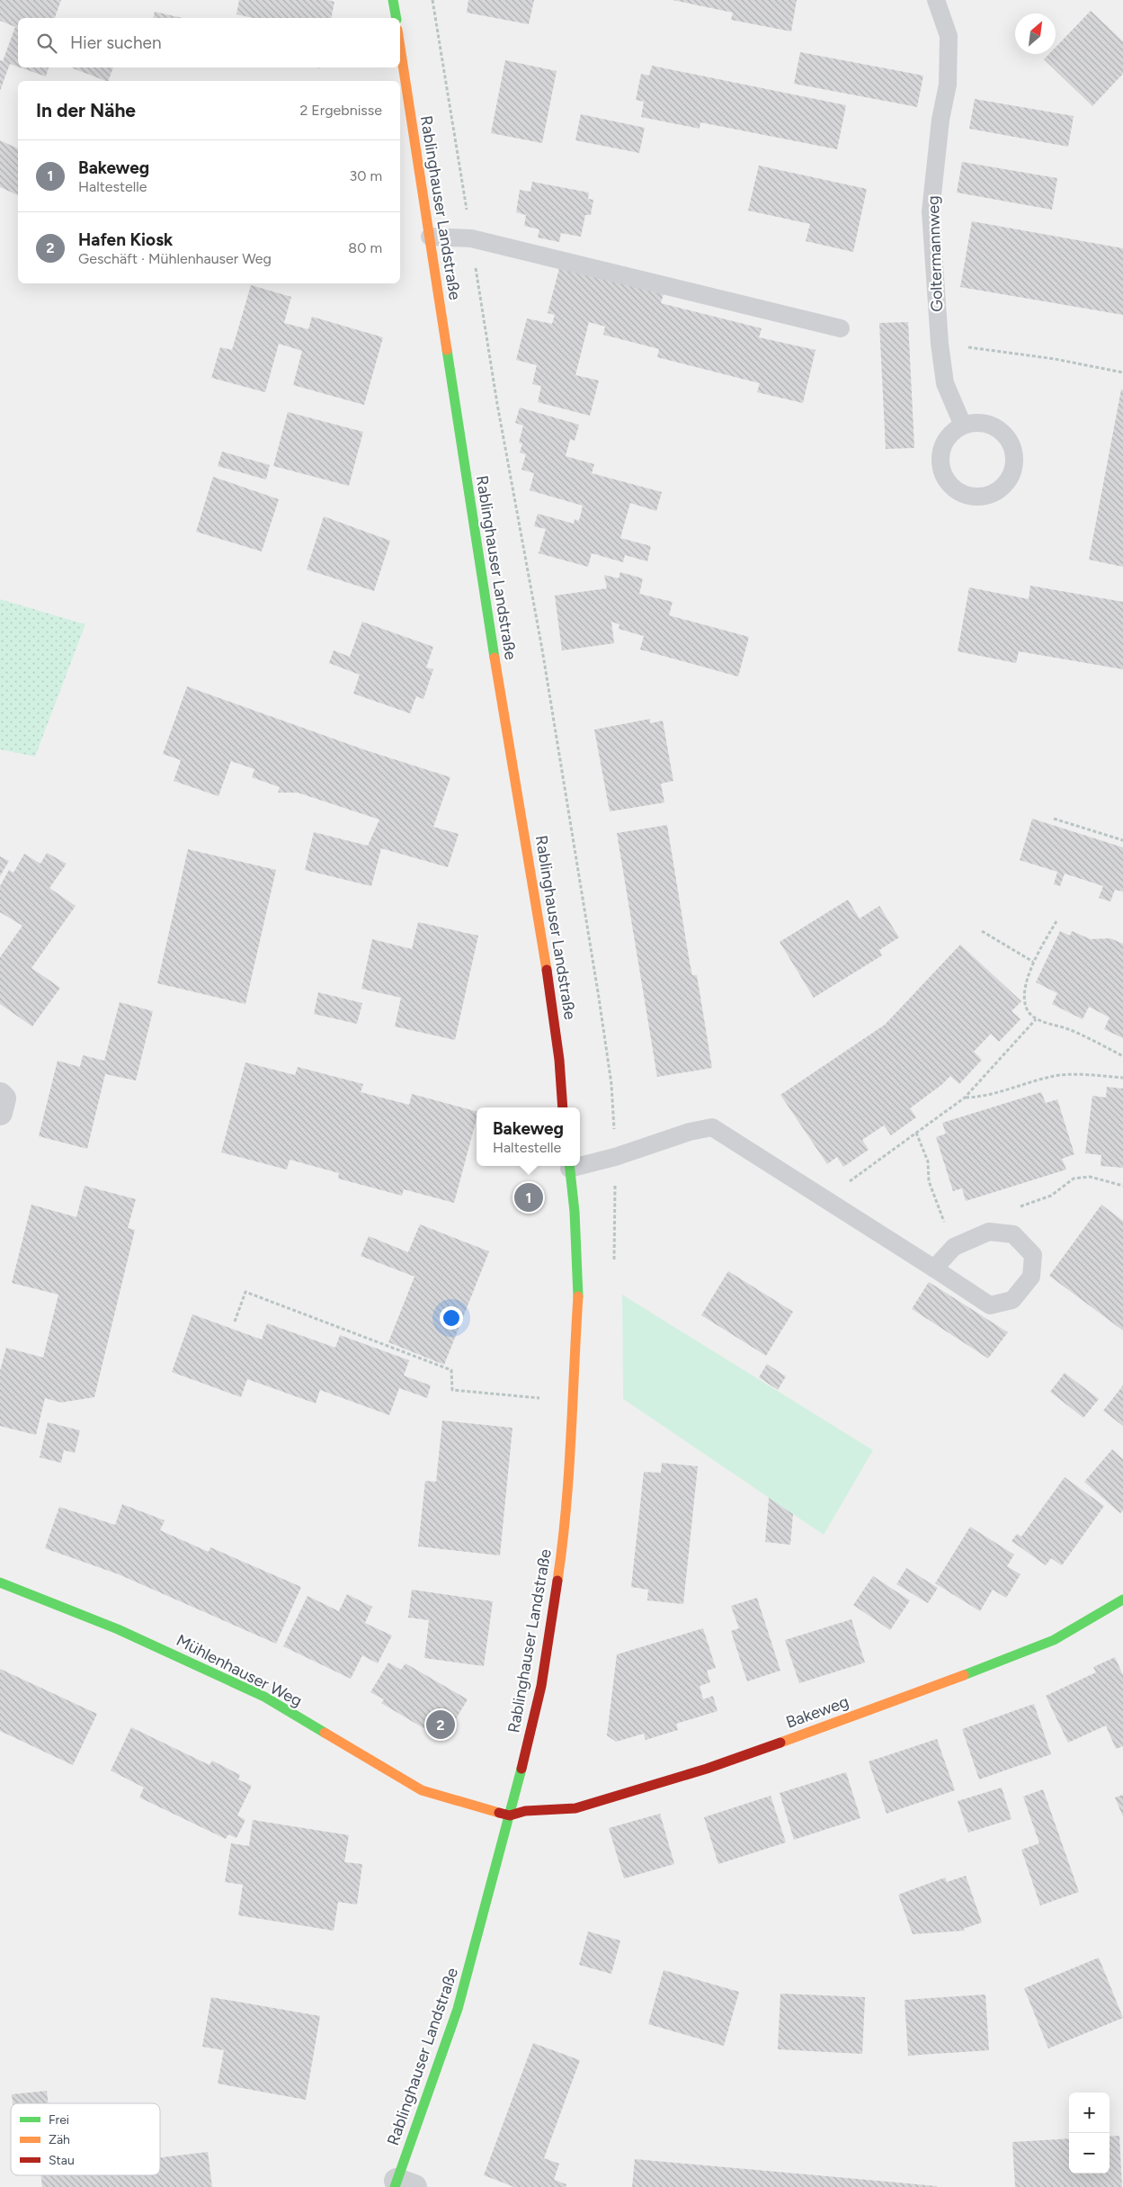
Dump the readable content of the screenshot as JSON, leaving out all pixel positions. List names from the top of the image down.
{
  "streets": {
    "street": ["Rablinghauser Landstraße", "Mühlenhauser Weg", "Bakeweg"],
    "lane": ["Goltermannweg"]
  },
  "crossings": [
    ["Rablinghauser Landstraße", "Mühlenhauser Weg"],
    ["Rablinghauser Landstraße", "Bakeweg"],
    ["Mühlenhauser Weg", "Bakeweg"]
  ],
  "legend": ["Frei", "Zäh", "Stau"],
  "north": "top right",
  "page": {
    "search": "Hier suchen",
    "heading": ["In der Nähe", "2 Ergebnisse"],
    "list": [
      {
        "mark": "1",
        "name": "Bakeweg",
        "note": "Haltestelle",
        "value": "30 m"
      },
      {
        "mark": "2",
        "name": "Hafen Kiosk",
        "note": "Geschäft · Mühlenhauser Weg",
        "value": "80 m"
      }
    ],
    "popup": ["Bakeweg", "Haltestelle"],
    "pins": ["1", "2"],
    "map_buttons": ["+", "−"]
  }
}
